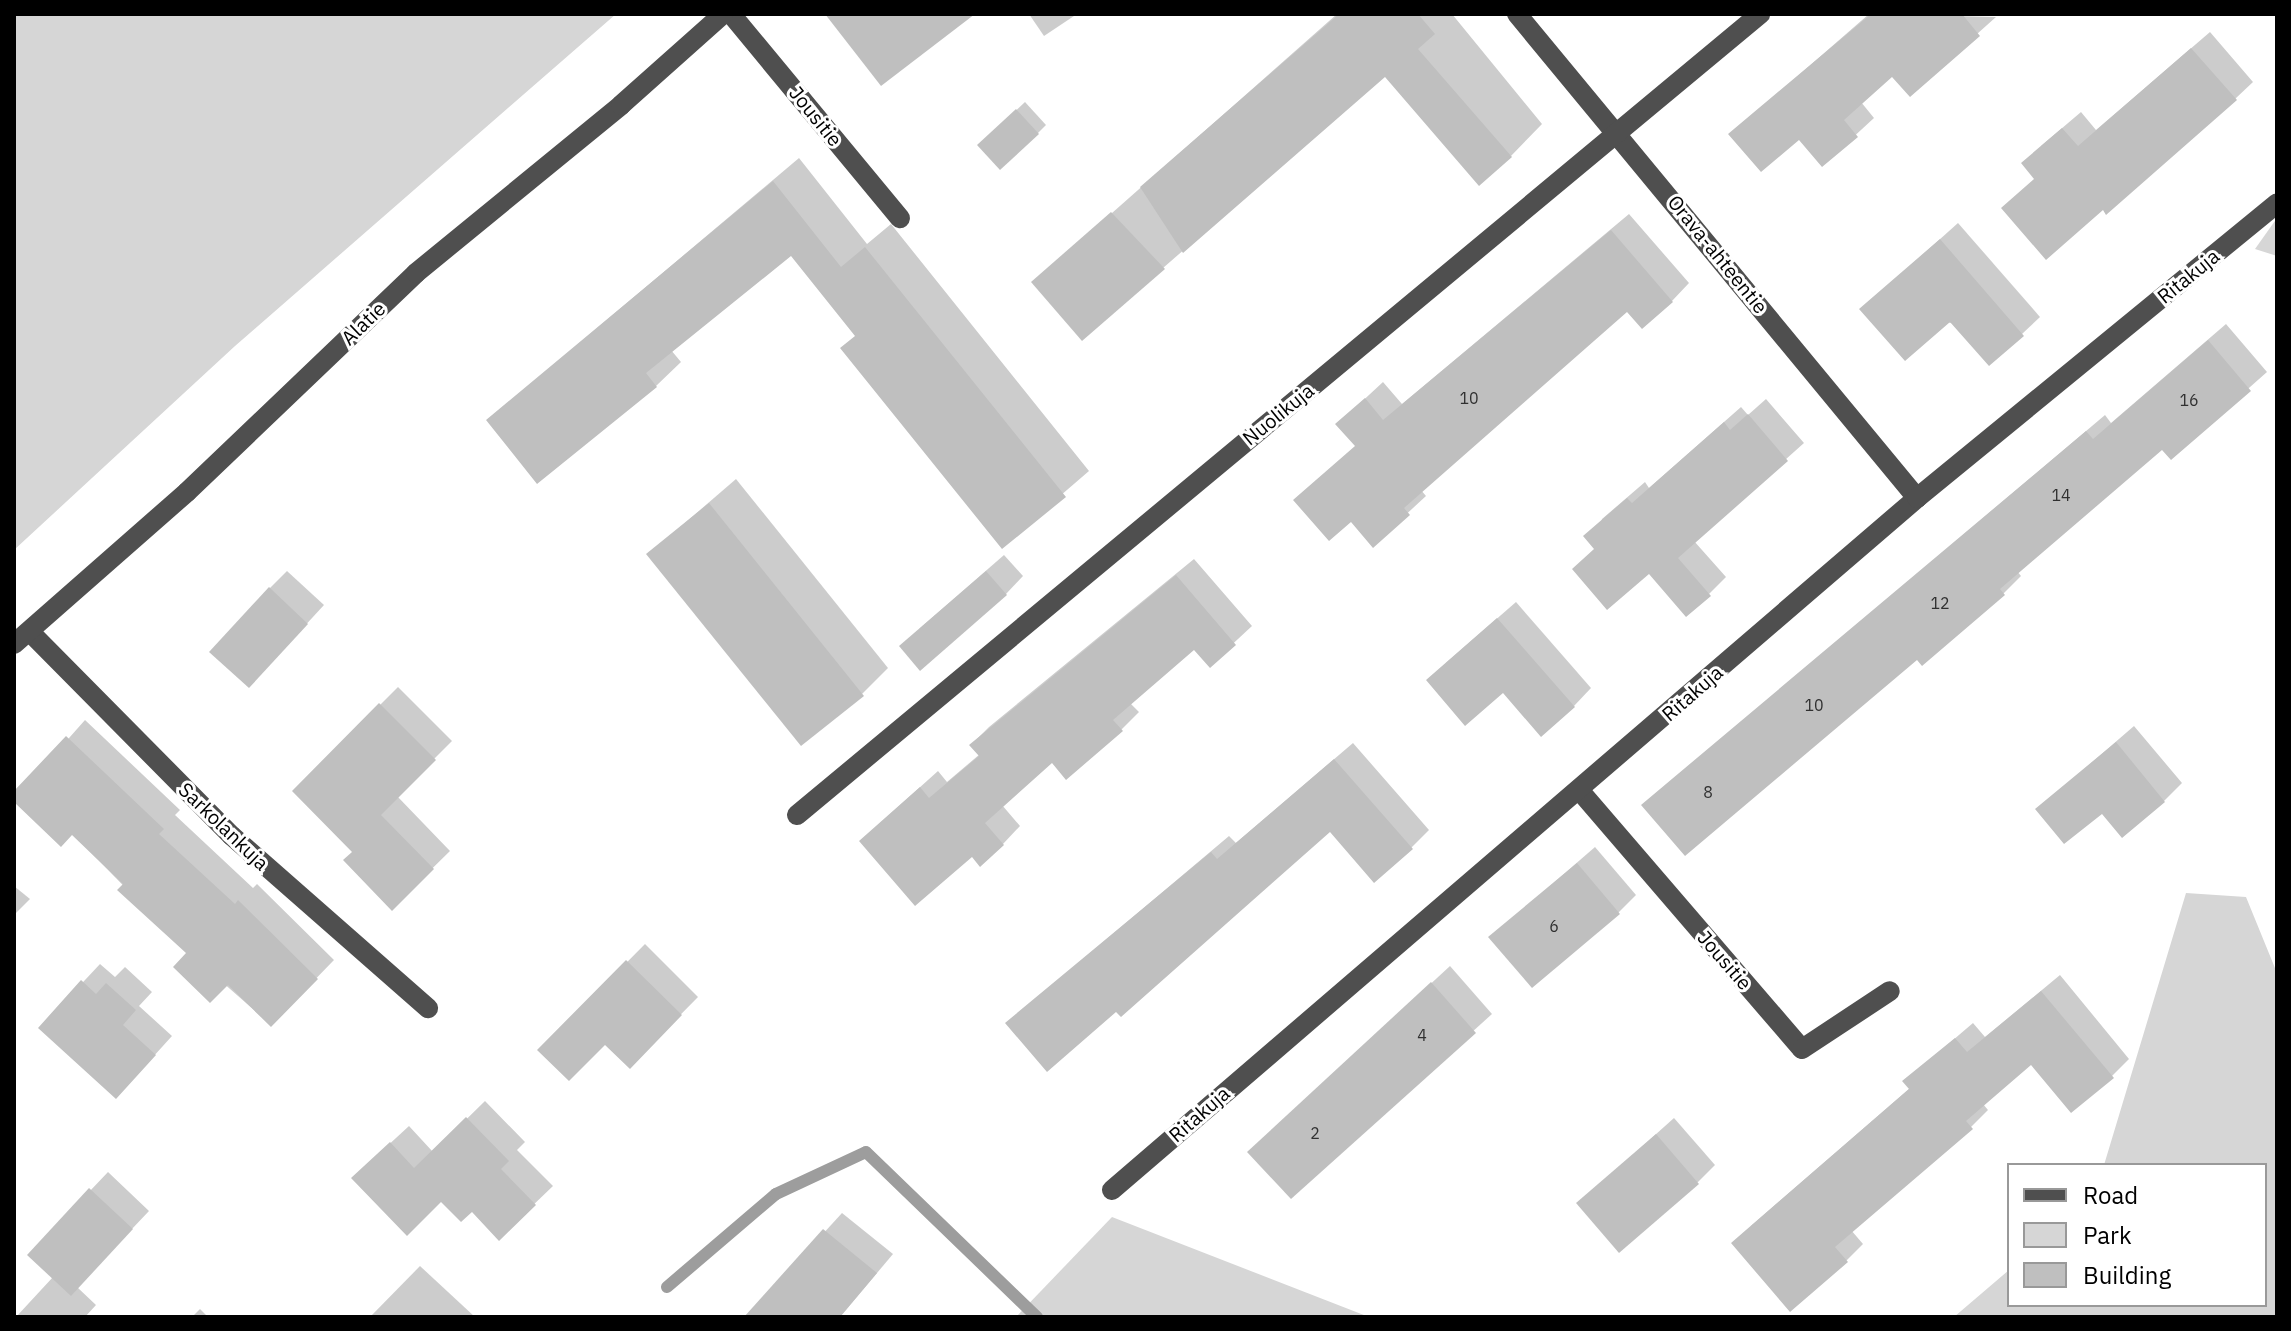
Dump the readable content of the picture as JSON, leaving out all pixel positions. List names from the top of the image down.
{
  "streets": {
    "street": [
      "Jousitie",
      "Orava-ahteentie",
      "Ritakuja",
      "Alatie",
      "Nuolikuja",
      "Sarkolankuja"
    ]
  },
  "crossings": [
    ["Jousitie", "Ritakuja"],
    ["Orava-ahteentie", "Ritakuja"],
    ["Orava-ahteentie", "Nuolikuja"],
    ["Alatie", "Sarkolankuja"]
  ],
  "house_numbers": [
    "10",
    "16",
    "14",
    "12",
    "10",
    "8",
    "6",
    "4",
    "2"
  ],
  "legend": ["Road", "Park", "Building"]
}
